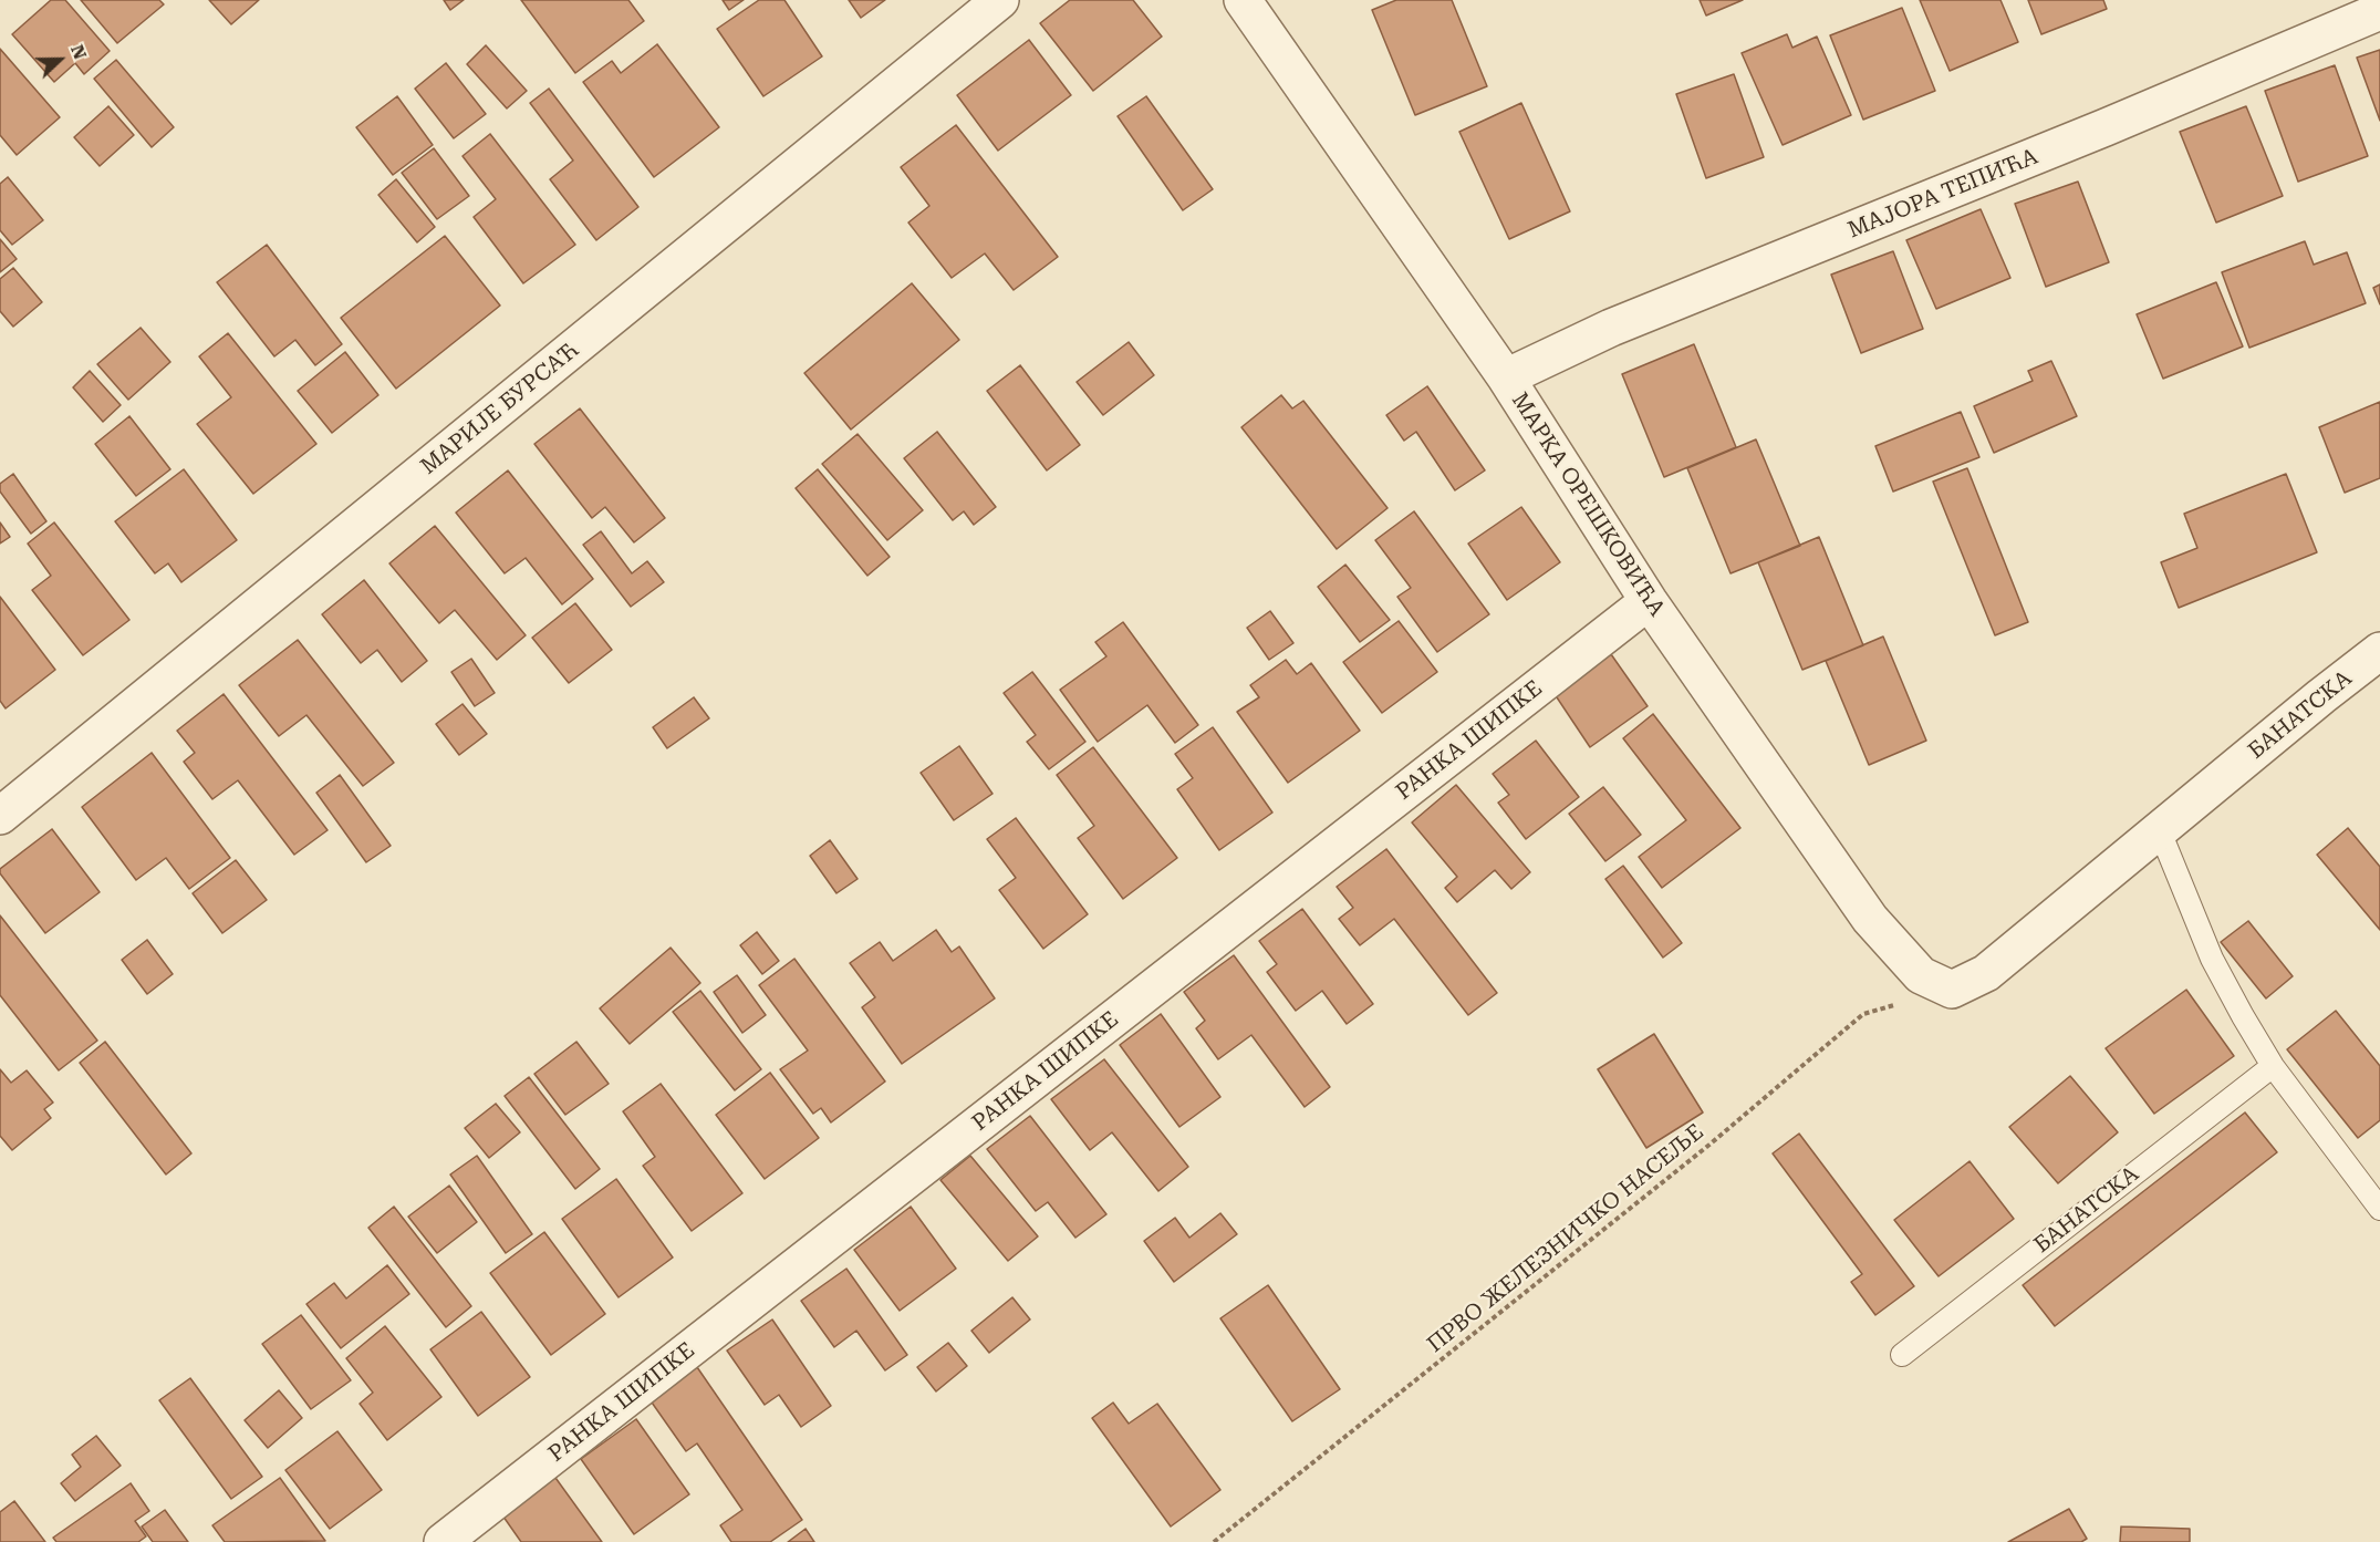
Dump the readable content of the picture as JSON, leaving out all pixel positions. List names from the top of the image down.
{
  "streets": {
    "street": [
      "МАЈОРА ТЕПИЋА",
      "МАРИЈЕ БУРСАЋ",
      "МАРКА ОРЕШКОВИЋА",
      "БАНАТСКА",
      "РАНКА ШИПКЕ"
    ],
    "path": ["ПРВО ЖЕЛЕЗНИЧКО НАСЕЉЕ"]
  },
  "crossings": [
    ["МАЈОРА ТЕПИЋА", "МАРКА ОРЕШКОВИЋА"],
    ["МАРКА ОРЕШКОВИЋА", "БАНАТСКА"],
    ["МАРКА ОРЕШКОВИЋА", "РАНКА ШИПКЕ"],
    ["МАРКА ОРЕШКОВИЋА", "ПРВО ЖЕЛЕЗНИЧКО НАСЕЉЕ"],
    ["БАНАТСКА", "ПРВО ЖЕЛЕЗНИЧКО НАСЕЉЕ"]
  ],
  "north": "right"
}
